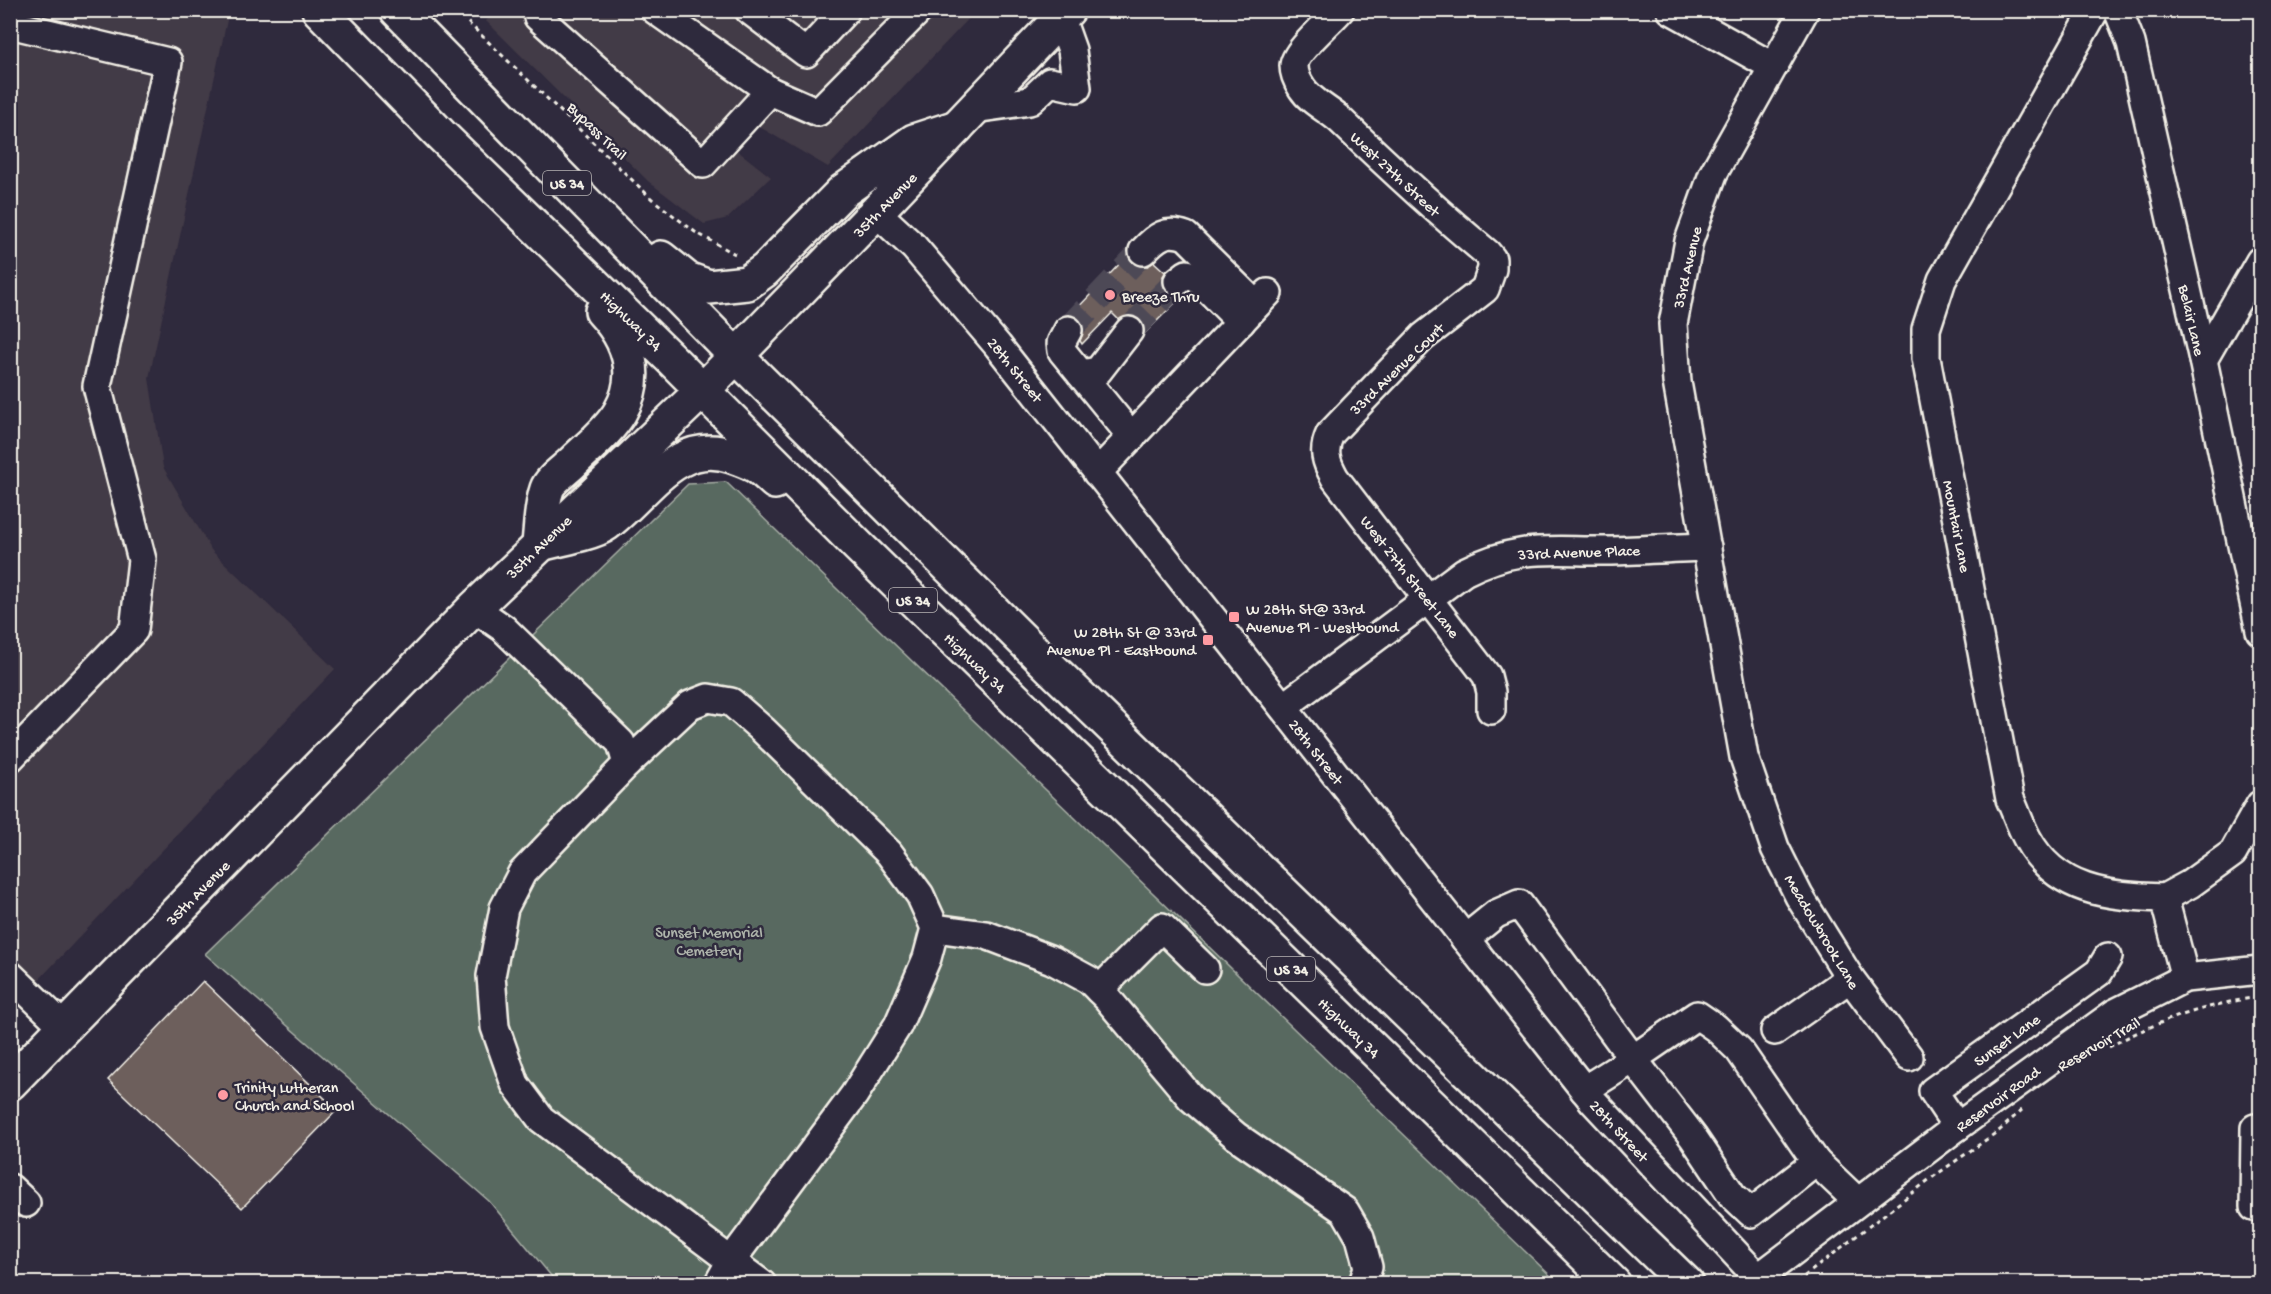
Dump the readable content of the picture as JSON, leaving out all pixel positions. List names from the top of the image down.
{
  "streets": {
    "main road": ["US 34", "35th Avenue", "Highway 34"],
    "street": [
      "West 27th Street",
      "33rd Avenue",
      "Belair Lane",
      "33rd Avenue Court",
      "28th Street",
      "Mountair Lane",
      "33rd Avenue Place",
      "West 27th Street Lane",
      "Meadowbrook Lane",
      "Sunset Lane",
      "Reservoir Road"
    ],
    "path": ["Bypass Trail", "Reservoir Trail"]
  },
  "crossings": [
    ["West 27th Street", "33rd Avenue Court"],
    ["US 34", "35th Avenue"],
    ["35th Avenue", "Highway 34"],
    ["35th Avenue", "28th Street"],
    ["33rd Avenue", "33rd Avenue Place"],
    ["33rd Avenue", "Meadowbrook Lane"],
    ["33rd Avenue Court", "West 27th Street Lane"],
    ["28th Street", "33rd Avenue Place"],
    ["28th Street", "Reservoir Road"],
    ["33rd Avenue Place", "West 27th Street Lane"],
    ["33rd Avenue Place", "Meadowbrook Lane"],
    ["Sunset Lane", "Reservoir Road"]
  ],
  "parks": ["Sunset Memorial Cemetery"],
  "places": {
    "other": ["Breeze Thru", "Trinity Lutheran Church and School"],
    "transit": ["W 28th St@ 33rd Avenue Pl - Westbound", "W 28th St @ 33rd Avenue Pl - Eastbound"]
  }
}
